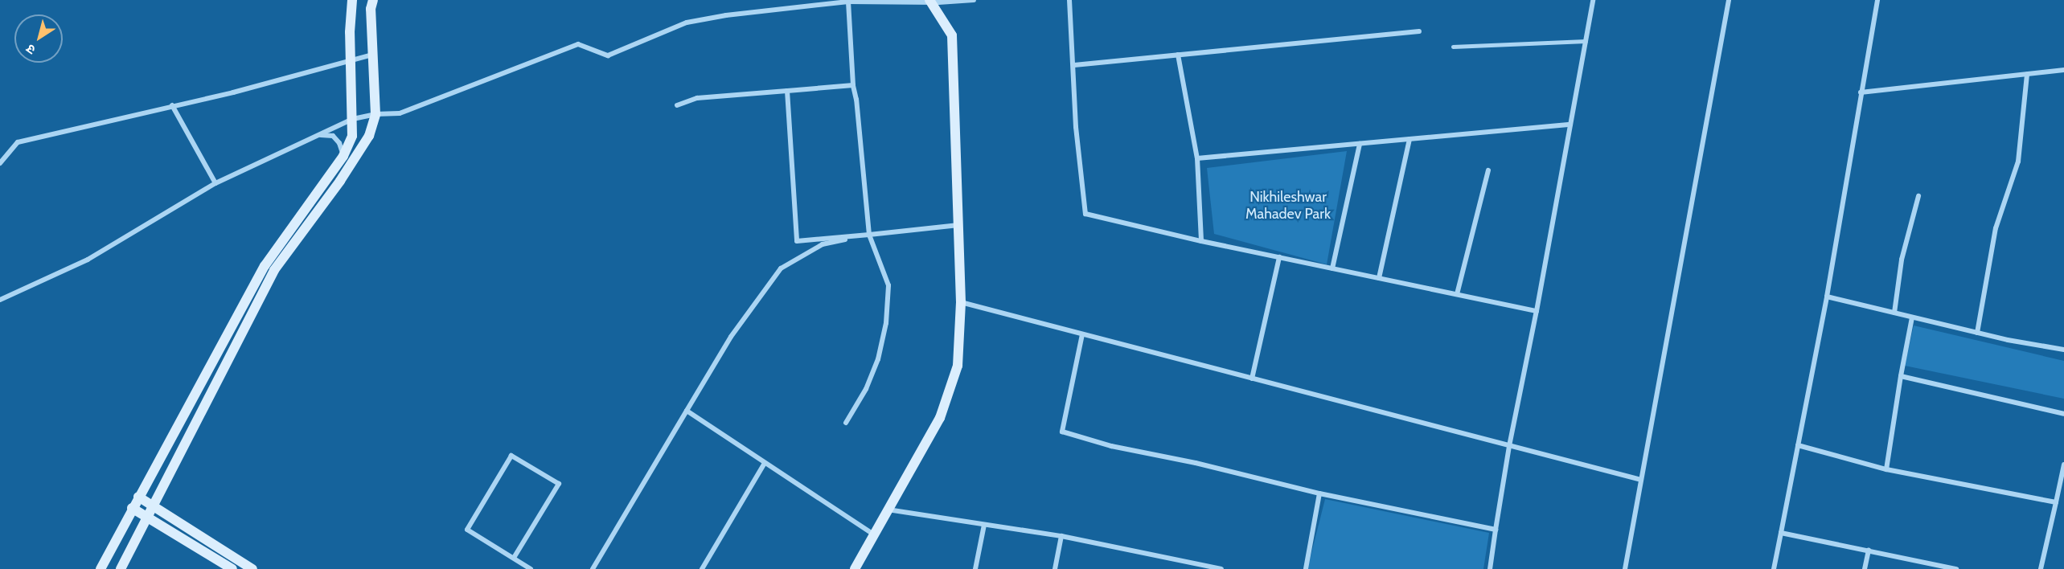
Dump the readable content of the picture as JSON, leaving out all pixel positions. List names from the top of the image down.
{
  "parks": ["Nikhileshwar Mahadev Park"],
  "north": "bottom left"
}
